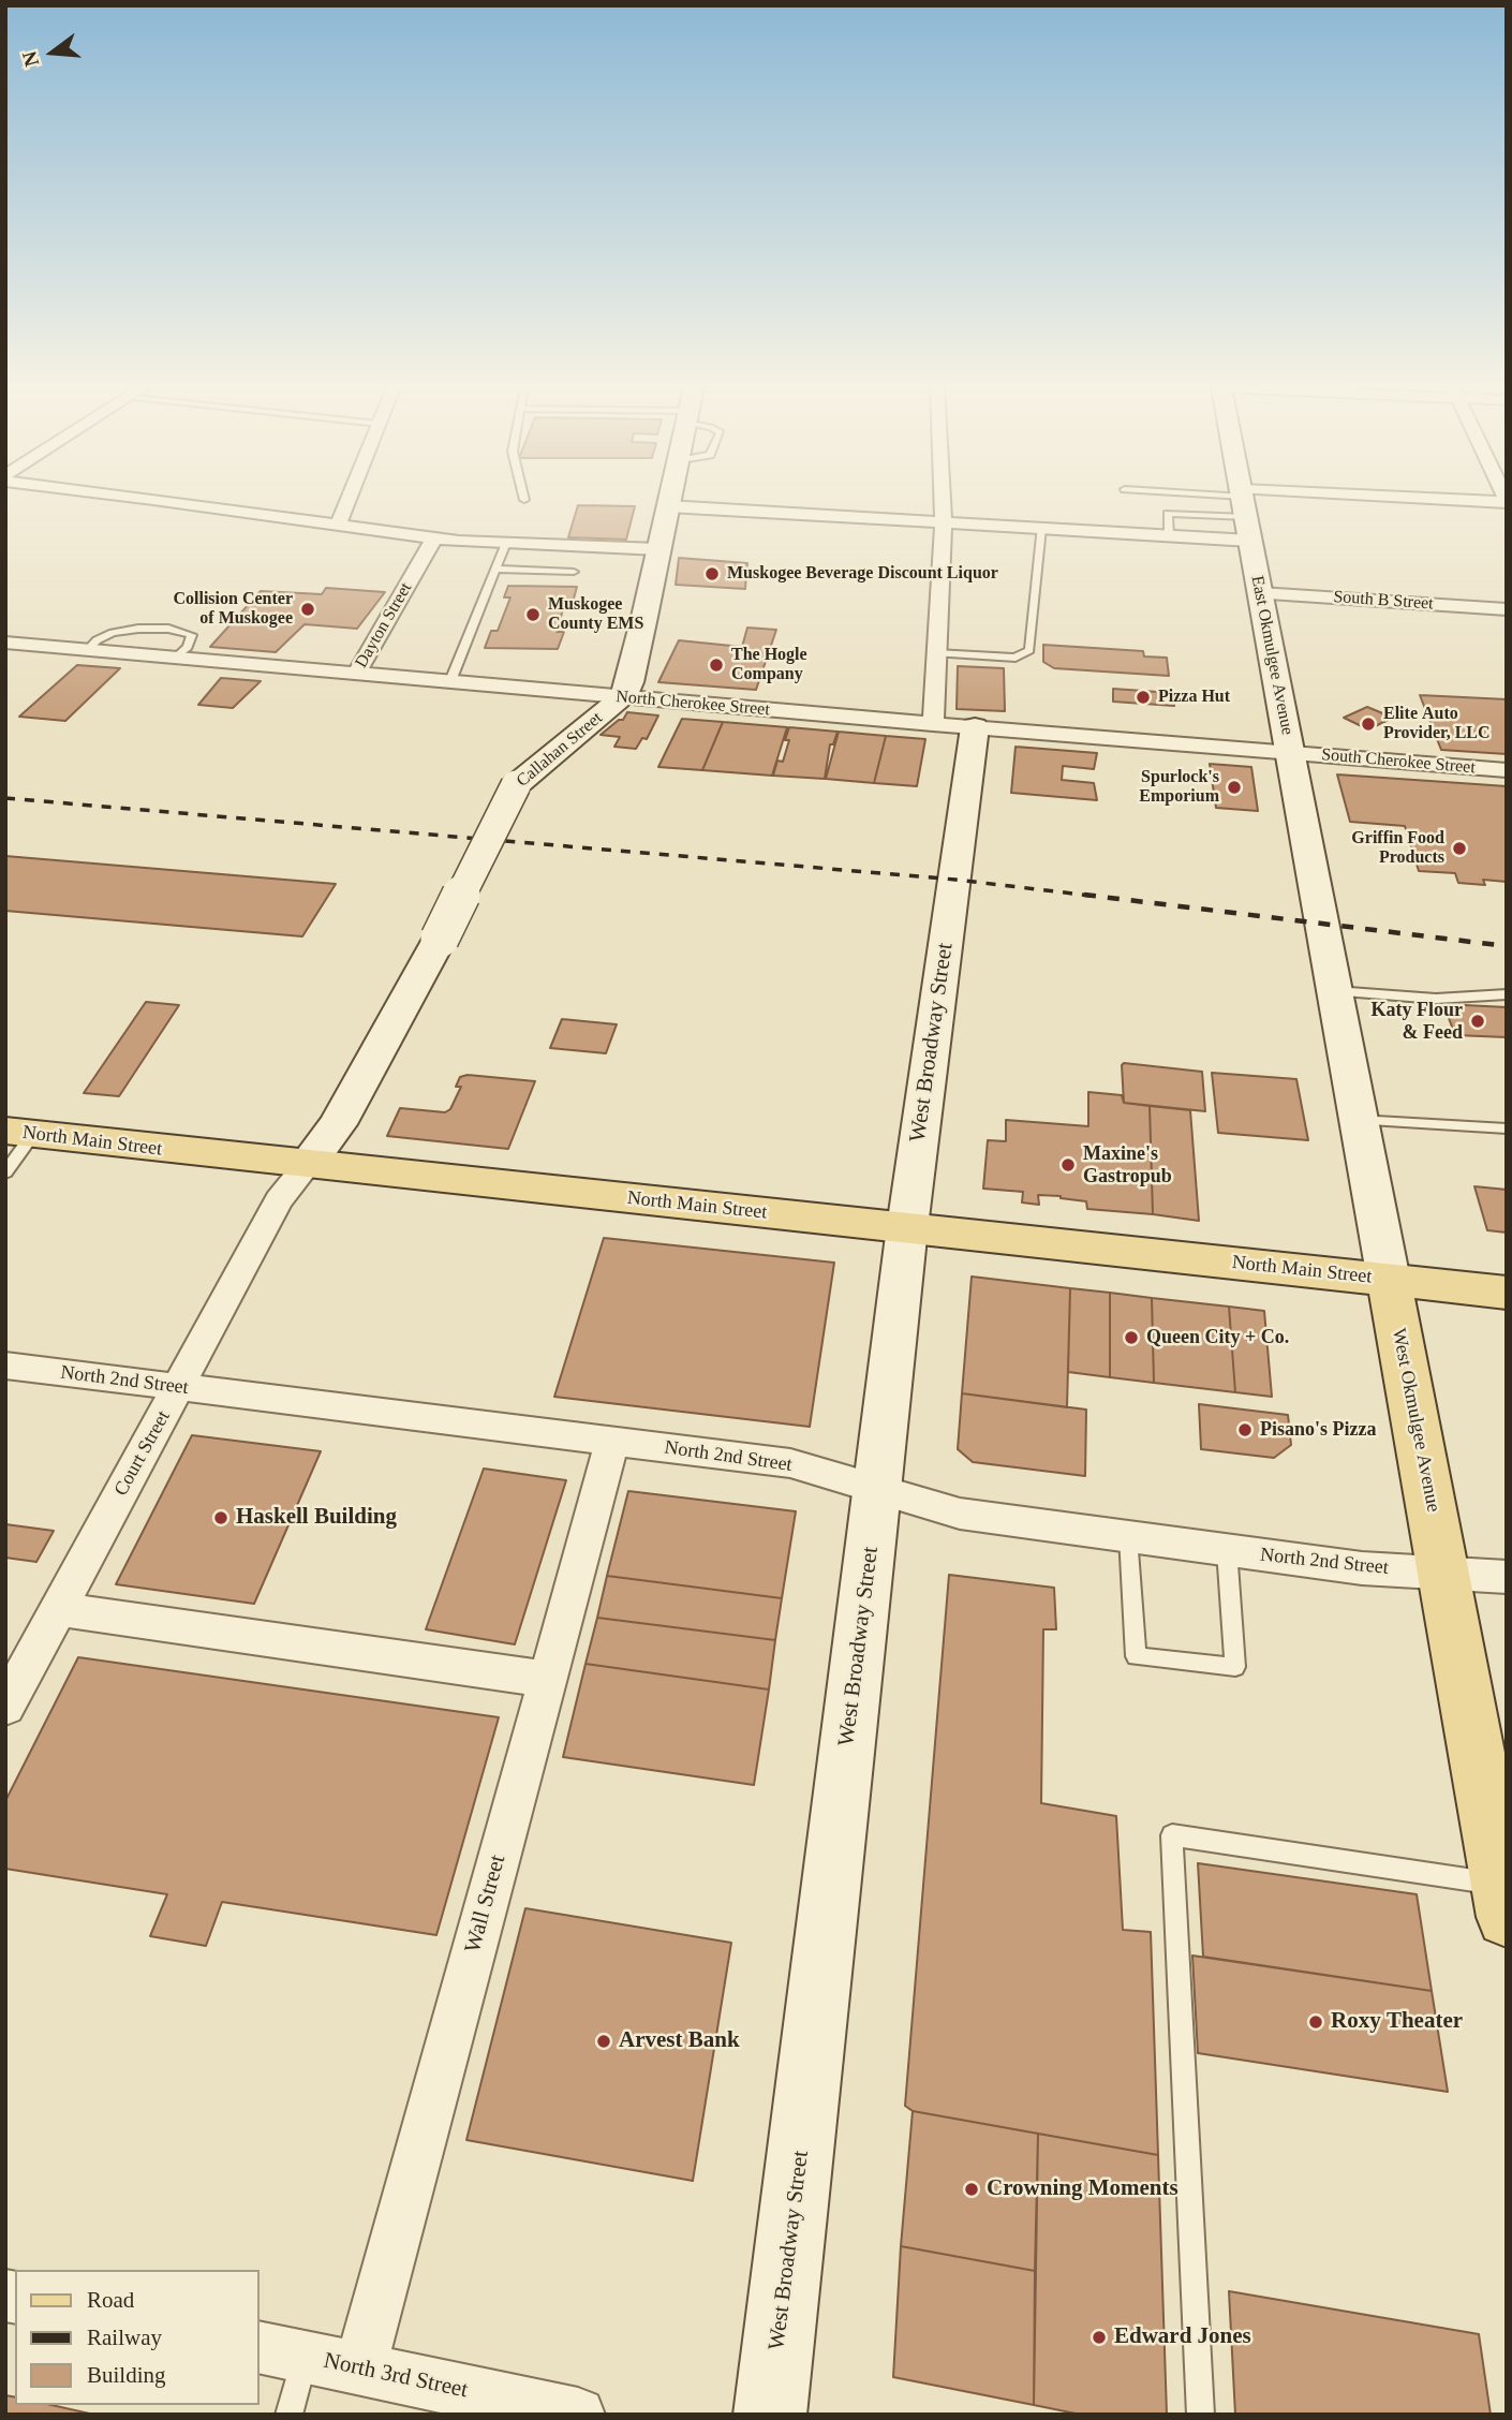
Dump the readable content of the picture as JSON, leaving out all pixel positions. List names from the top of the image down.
{
  "streets": {
    "main road": ["North Main Street", "West Okmulgee Avenue"],
    "street": [
      "South B Street",
      "Dayton Street",
      "East Okmulgee Avenue",
      "North Cherokee Street",
      "Callahan Street",
      "South Cherokee Street",
      "West Broadway Street",
      "North 2nd Street",
      "Court Street",
      "Wall Street",
      "North 3rd Street"
    ]
  },
  "crossings": [
    ["South B Street", "East Okmulgee Avenue"],
    ["Dayton Street", "North Cherokee Street"],
    ["East Okmulgee Avenue", "North Cherokee Street"],
    ["East Okmulgee Avenue", "South Cherokee Street"],
    ["East Okmulgee Avenue", "West Okmulgee Avenue"],
    ["North Cherokee Street", "Callahan Street"],
    ["North Cherokee Street", "South Cherokee Street"],
    ["North Cherokee Street", "West Broadway Street"],
    ["Callahan Street", "North Main Street"],
    ["Callahan Street", "Court Street"],
    ["West Broadway Street", "North Main Street"],
    ["West Broadway Street", "North 2nd Street"],
    ["North Main Street", "West Okmulgee Avenue"],
    ["North Main Street", "Court Street"],
    ["North 2nd Street", "West Okmulgee Avenue"],
    ["North 2nd Street", "Court Street"],
    ["North 2nd Street", "Wall Street"],
    ["Wall Street", "North 3rd Street"]
  ],
  "places": [
    "Muskogee Beverage Discount Liquor",
    "Collision Center of Muskogee",
    "Muskogee County EMS",
    "The Hogle Company",
    "Pizza Hut",
    "Elite Auto Provider, LLC",
    "Spurlock's Emporium",
    "Griffin Food Products",
    "Katy Flour & Feed",
    "Maxine's Gastropub",
    "Queen City + Co.",
    "Pisano's Pizza",
    "Haskell Building",
    "Roxy Theater",
    "Arvest Bank",
    "Crowning Moments",
    "Edward Jones"
  ],
  "legend": ["Road", "Railway", "Building"],
  "north": "left"
}
